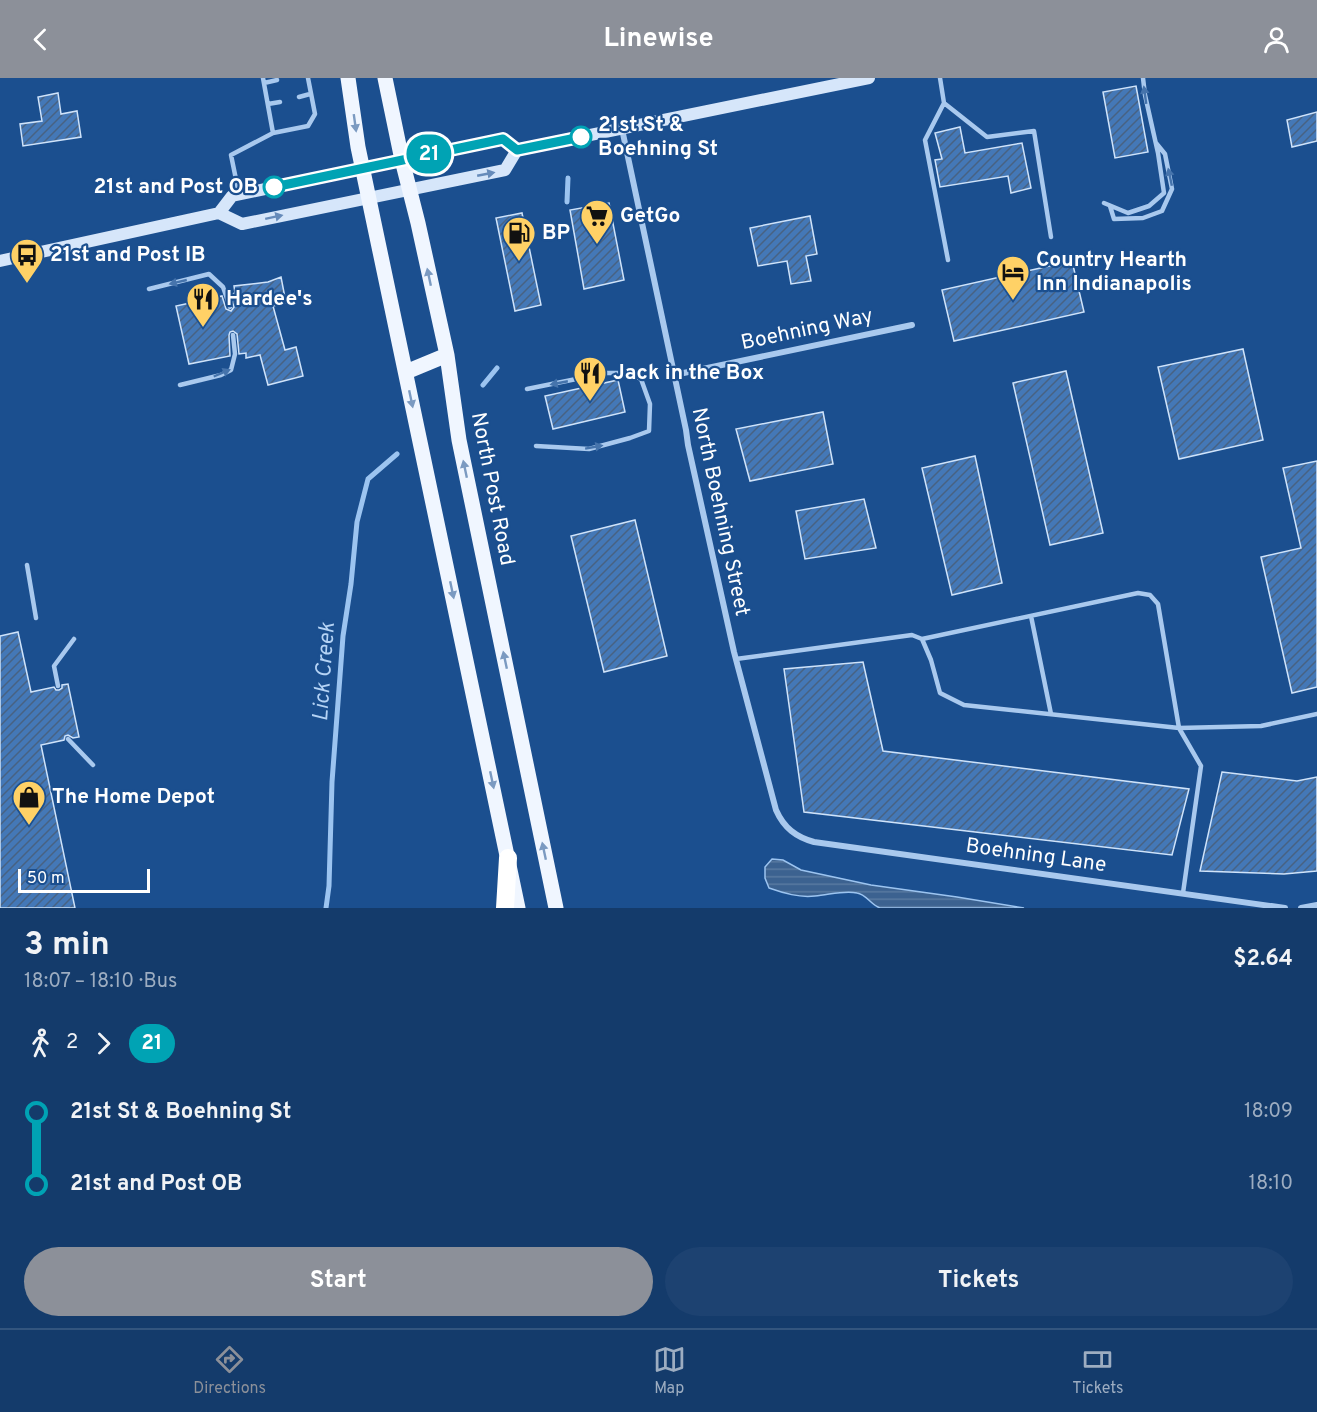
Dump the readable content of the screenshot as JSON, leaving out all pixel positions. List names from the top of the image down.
{
  "streets": {
    "main road": ["North Post Road"],
    "street": ["Boehning Way", "North Boehning Street", "Boehning Lane"]
  },
  "crossings": [
    ["Boehning Way", "North Boehning Street"],
    ["North Boehning Street", "Boehning Lane"]
  ],
  "water": ["Lick Creek"],
  "places": {
    "other": ["21st St & Boehning St", "21st and Post OB"],
    "supermarket": ["GetGo"],
    "fuel station": ["BP"],
    "bus stop": ["21st and Post IB"],
    "hotel": ["Country Hearth Inn Indianapolis"],
    "restaurant": ["Hardee's", "Jack in the Box"],
    "shop": ["The Home Depot"]
  },
  "lines": ["bus line 21"],
  "scale_bar": "50 m",
  "page": {
    "header": "Linewise",
    "on_map": "21",
    "scale": "50 m",
    "heading": ["3 min", "18:07 – 18:10 · Bus", "$2.64"],
    "legs": ["2", "21"],
    "list": [
      {
        "name": "21st St & Boehning St",
        "value": "18:09"
      },
      {
        "name": "21st and Post OB",
        "value": "18:10"
      }
    ],
    "buttons": ["Start", "Tickets"],
    "tabs": ["Directions", "Map", "Tickets"]
  }
}
